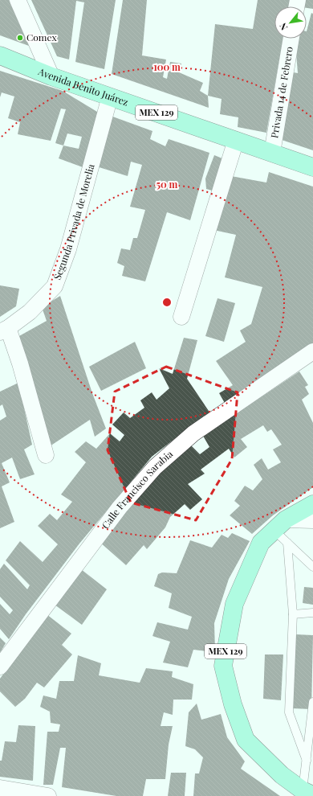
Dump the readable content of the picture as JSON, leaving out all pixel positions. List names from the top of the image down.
{
  "streets": {
    "main road": ["Avenida Benito Juárez", "MEX 129"],
    "street": ["Privada 14 de Febrero", "Segunda Privada de Morelia", "Calle Francisco Sarabia"]
  },
  "crossings": [
    ["Avenida Benito Juárez", "Privada 14 de Febrero"],
    ["Avenida Benito Juárez", "Segunda Privada de Morelia"]
  ],
  "places": ["Comex"],
  "north": "bottom left",
  "rings": ["100 m", "50 m"]
}
